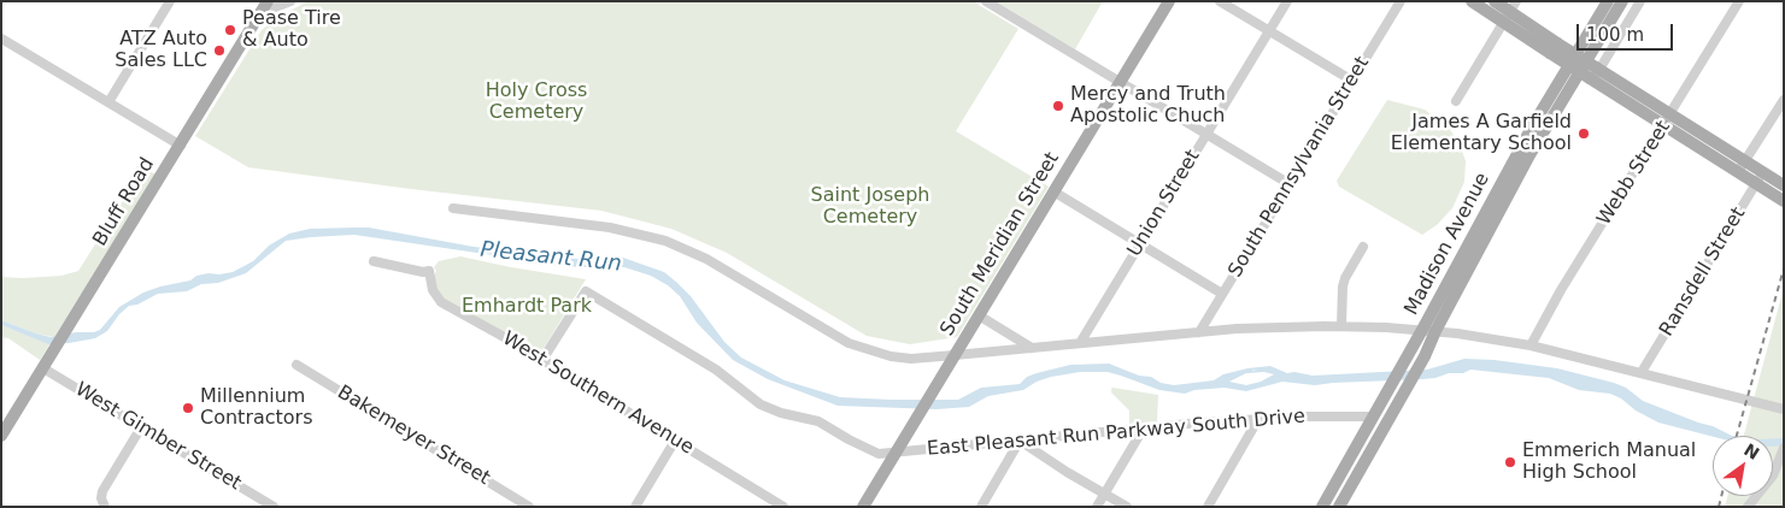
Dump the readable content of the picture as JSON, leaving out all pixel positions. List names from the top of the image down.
{
  "streets": {
    "main road": ["Bluff Road", "South Meridian Street", "Madison Avenue"],
    "street": [
      "South Pennsylvania Street",
      "Webb Street",
      "Union Street",
      "Ransdell Street",
      "West Southern Avenue",
      "East Pleasant Run Parkway South Drive",
      "Bakemeyer Street",
      "West Gimber Street"
    ]
  },
  "crossings": [
    ["Bluff Road", "West Gimber Street"],
    ["South Meridian Street", "East Pleasant Run Parkway South Drive"],
    ["Madison Avenue", "East Pleasant Run Parkway South Drive"],
    ["West Southern Avenue", "East Pleasant Run Parkway South Drive"]
  ],
  "water": ["Pleasant Run"],
  "parks": ["Holy Cross Cemetery", "Saint Joseph Cemetery", "Emhardt Park"],
  "places": [
    "Pease Tire & Auto",
    "ATZ Auto Sales LLC",
    "Mercy and Truth Apostolic Chuch",
    "James A Garfield Elementary School",
    "Millennium Contractors",
    "Emmerich Manual High School"
  ],
  "scale_bar": "100 m",
  "north": "top right"
}
